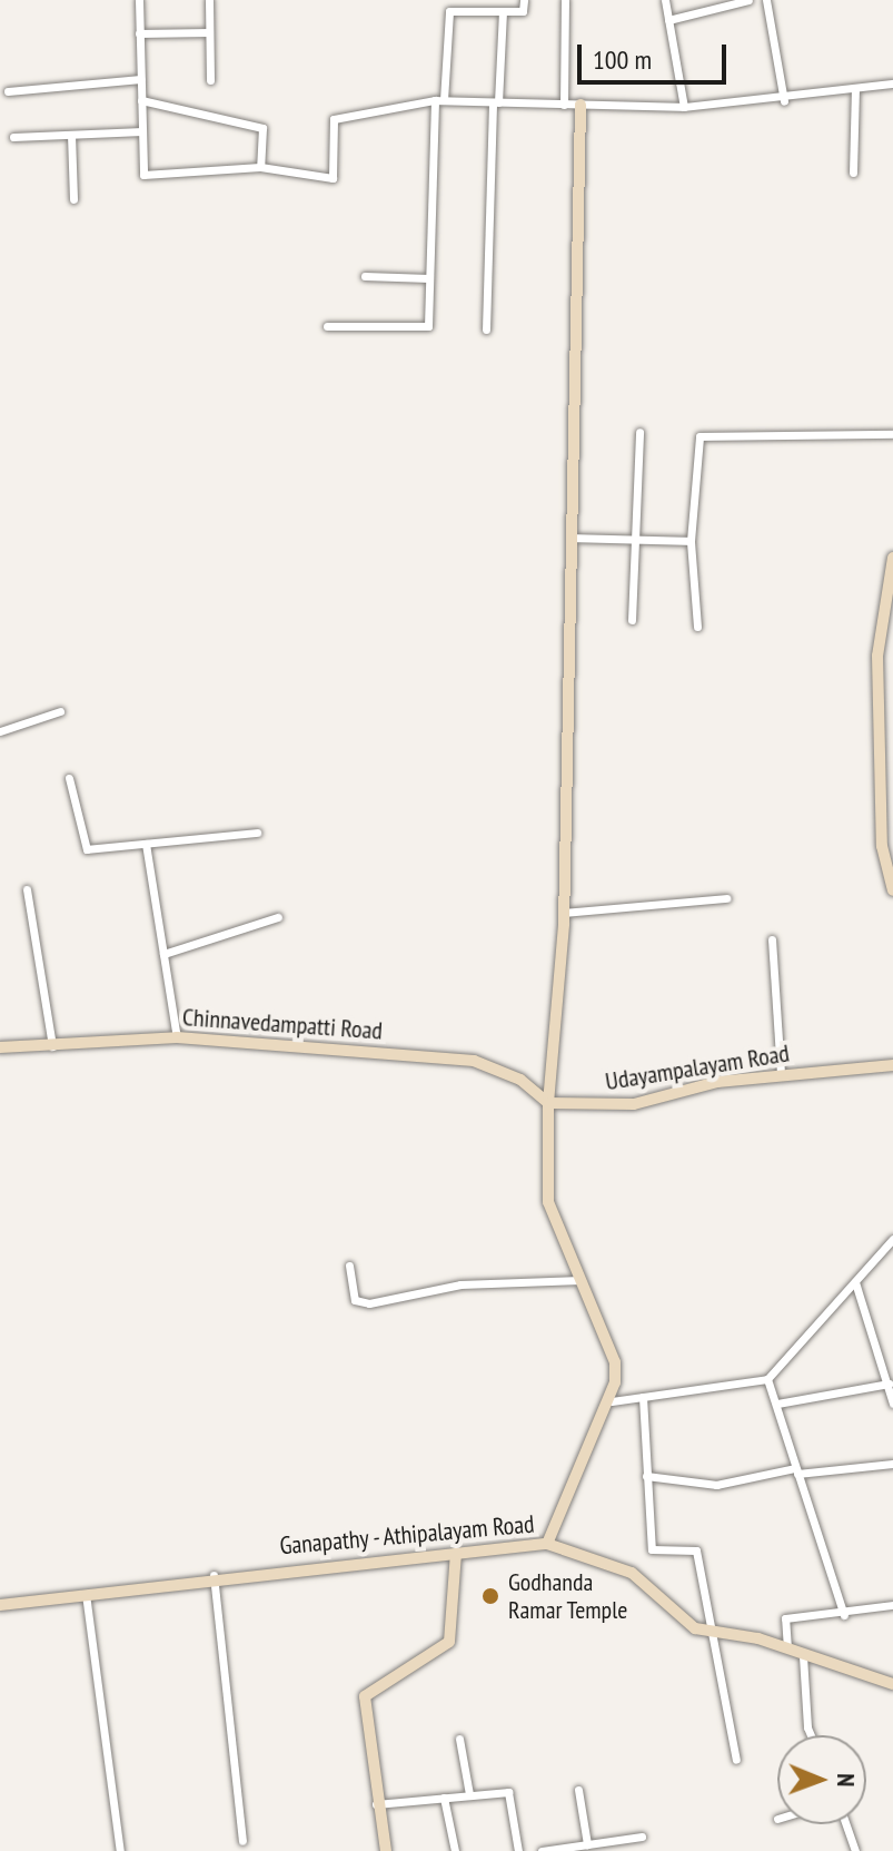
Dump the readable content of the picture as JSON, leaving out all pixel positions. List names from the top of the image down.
{
  "streets": {
    "street": ["Chinnavedampatti Road", "Udayampalayam Road", "Ganapathy - Athipalayam Road"]
  },
  "crossings": [
    ["Chinnavedampatti Road", "Udayampalayam Road"]
  ],
  "places": ["Godhanda Ramar Temple"],
  "scale_bar": "100 m",
  "north": "right"
}
